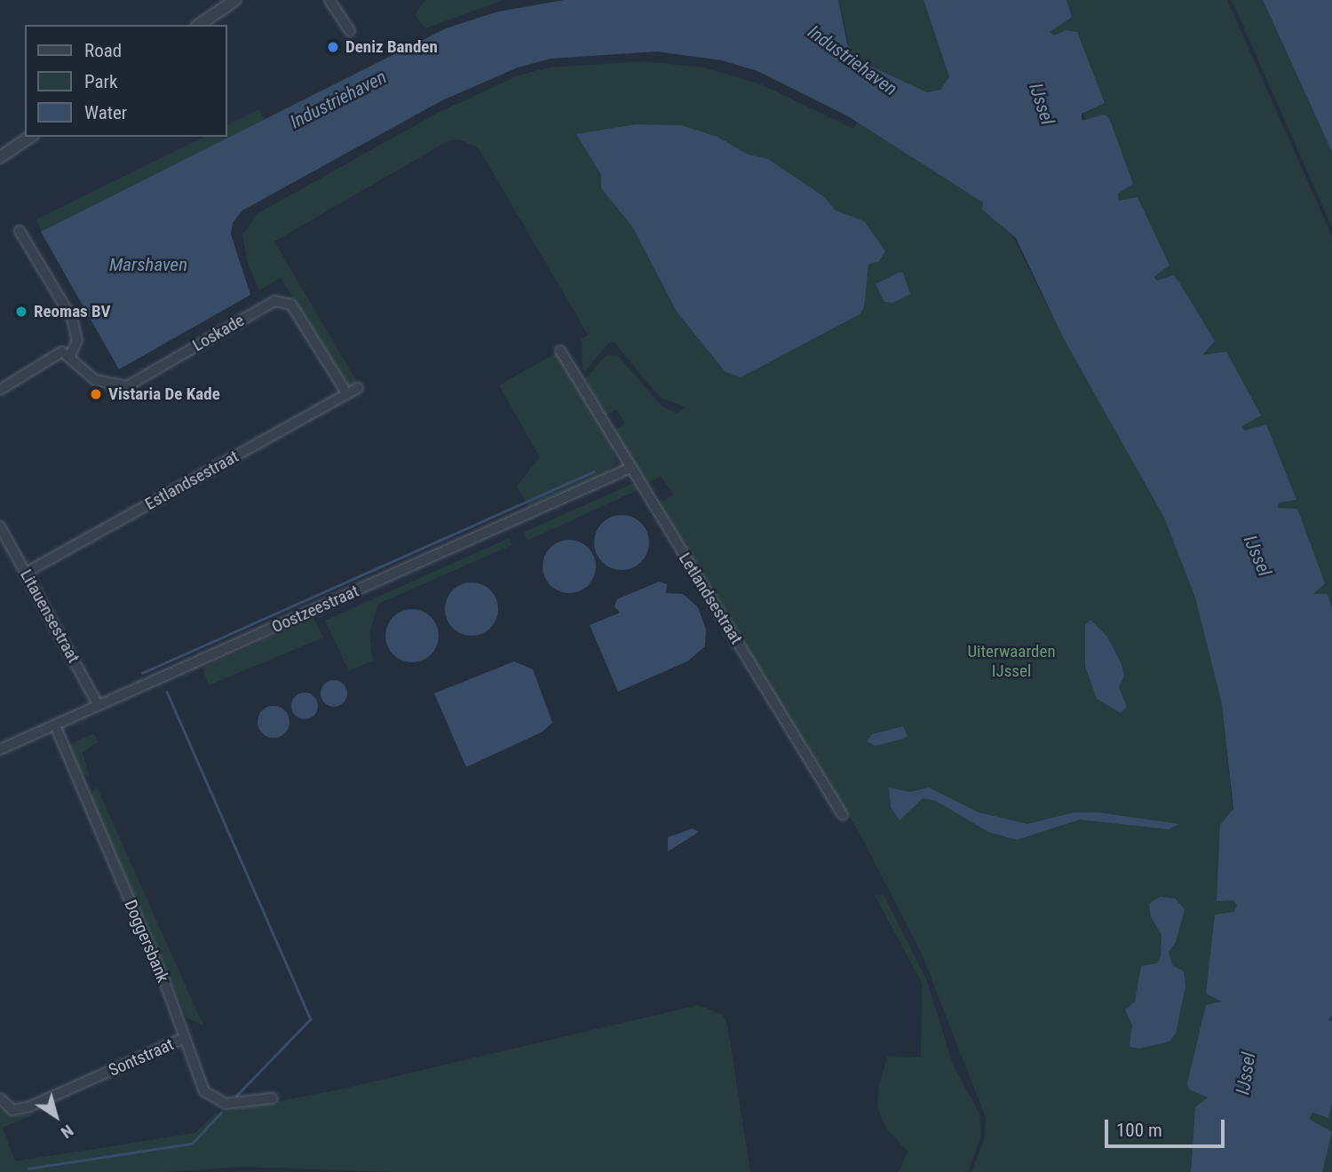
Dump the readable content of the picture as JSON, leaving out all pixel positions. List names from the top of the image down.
{
  "streets": {
    "street": [
      "Loskade",
      "Estlandsestraat",
      "Letlandsestraat",
      "Oostzeestraat",
      "Litauensestraat",
      "Doggersbank",
      "Sontstraat"
    ]
  },
  "crossings": [
    ["Loskade", "Estlandsestraat"],
    ["Estlandsestraat", "Litauensestraat"],
    ["Letlandsestraat", "Oostzeestraat"],
    ["Oostzeestraat", "Litauensestraat"],
    ["Oostzeestraat", "Doggersbank"],
    ["Doggersbank", "Sontstraat"]
  ],
  "water": ["Industriehaven", "IJssel", "Marshaven"],
  "parks": ["Uiterwaarden IJssel"],
  "places": ["Deniz Banden", "Reomas BV", "Vistaria De Kade"],
  "legend": ["Road", "Park", "Water"],
  "scale_bar": "100 m",
  "north": "bottom right"
}
